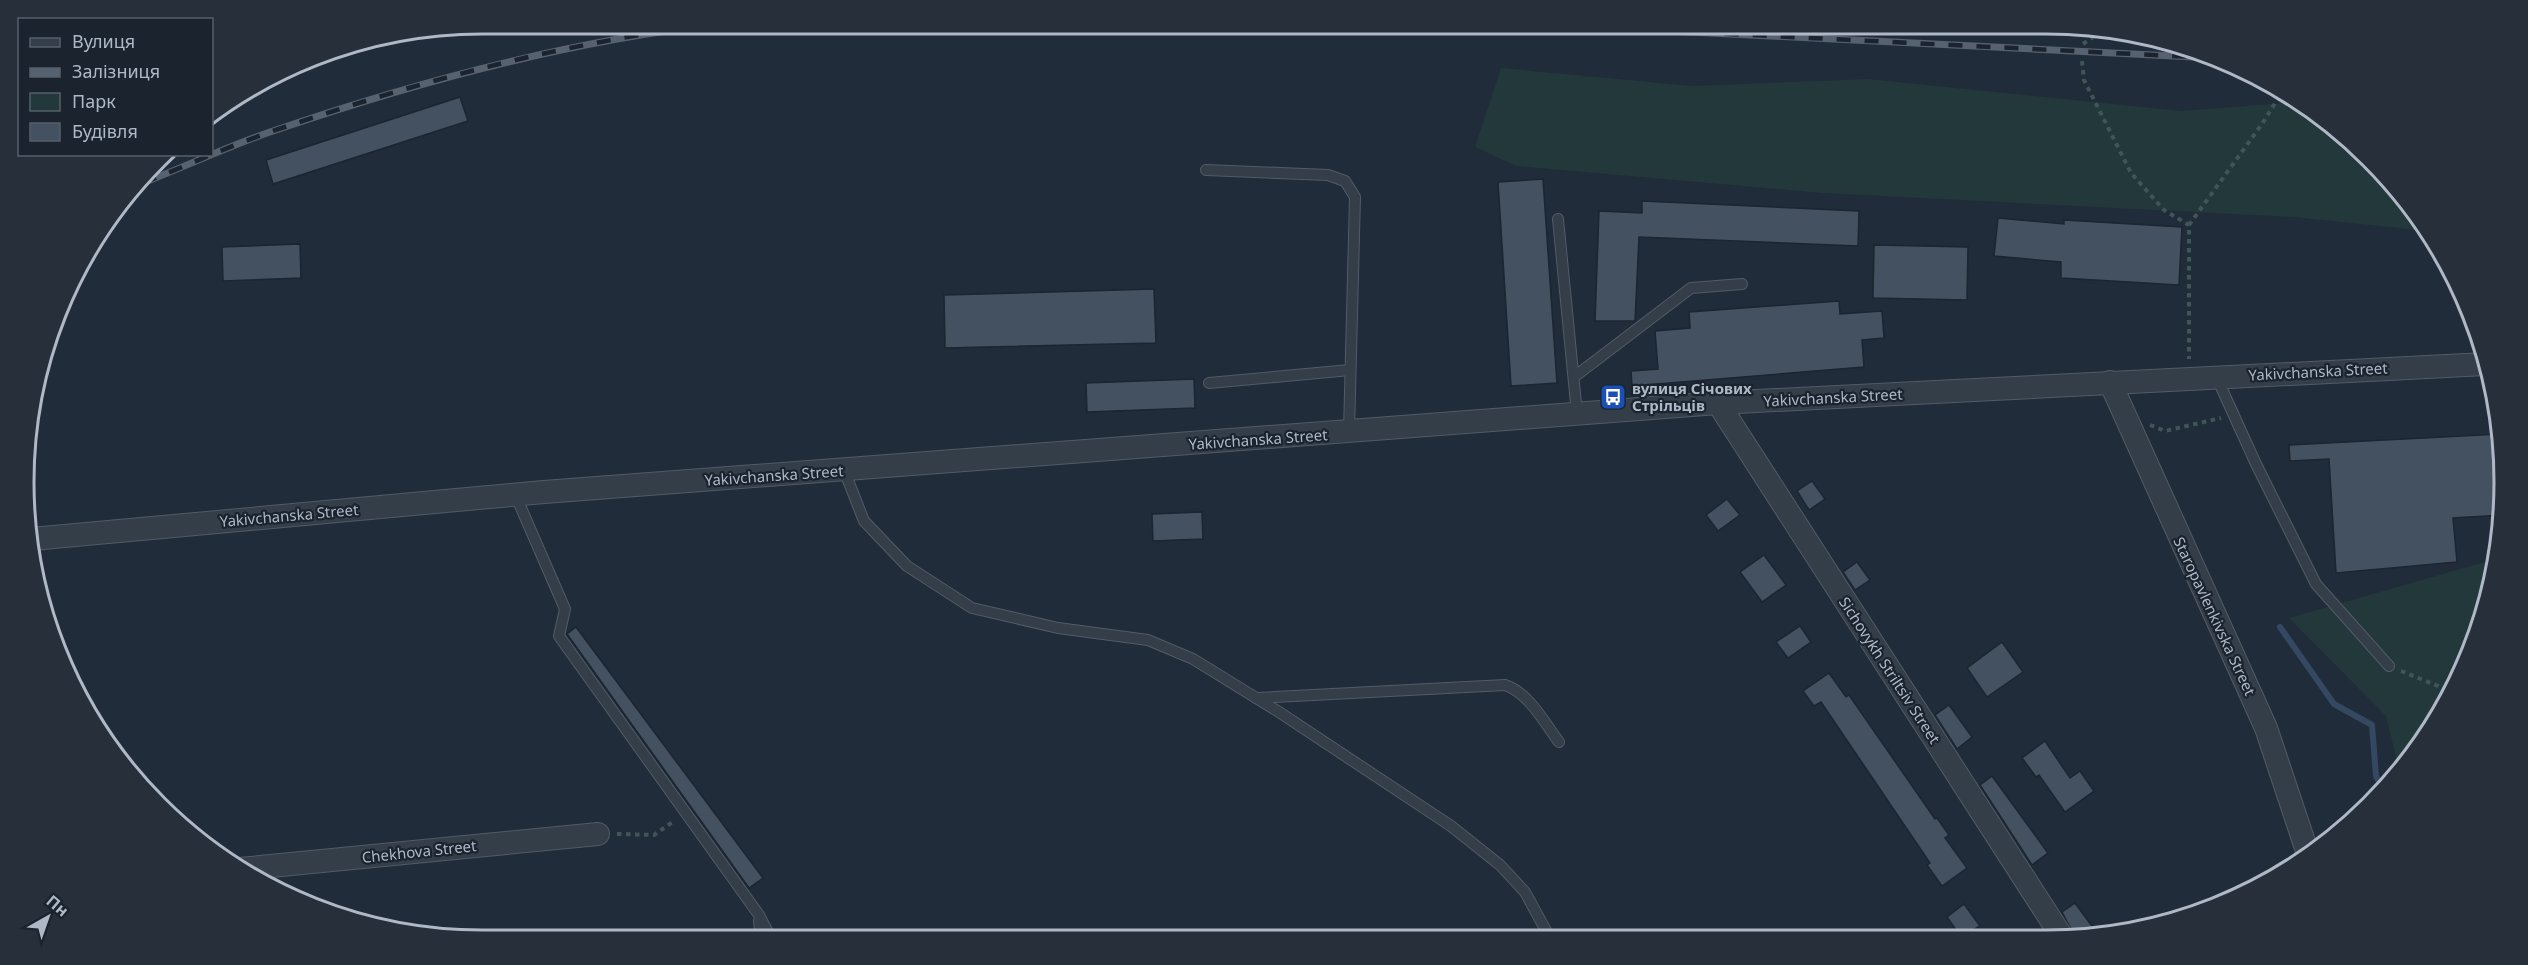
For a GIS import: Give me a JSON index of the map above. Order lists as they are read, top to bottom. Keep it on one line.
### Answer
{"streets":{"street":["Yakivchanska Street","Staropavlenkivska Street","Sichovykh Striltsiv Street","Chekhova Street"]},"crossings":[["Yakivchanska Street","Staropavlenkivska Street"],["Yakivchanska Street","Sichovykh Striltsiv Street"]],"places":{"bus stop":["вулиця Січових Стрільців"]},"legend":["Вулиця","Залізниця","Парк","Будівля"],"north":"top right"}
